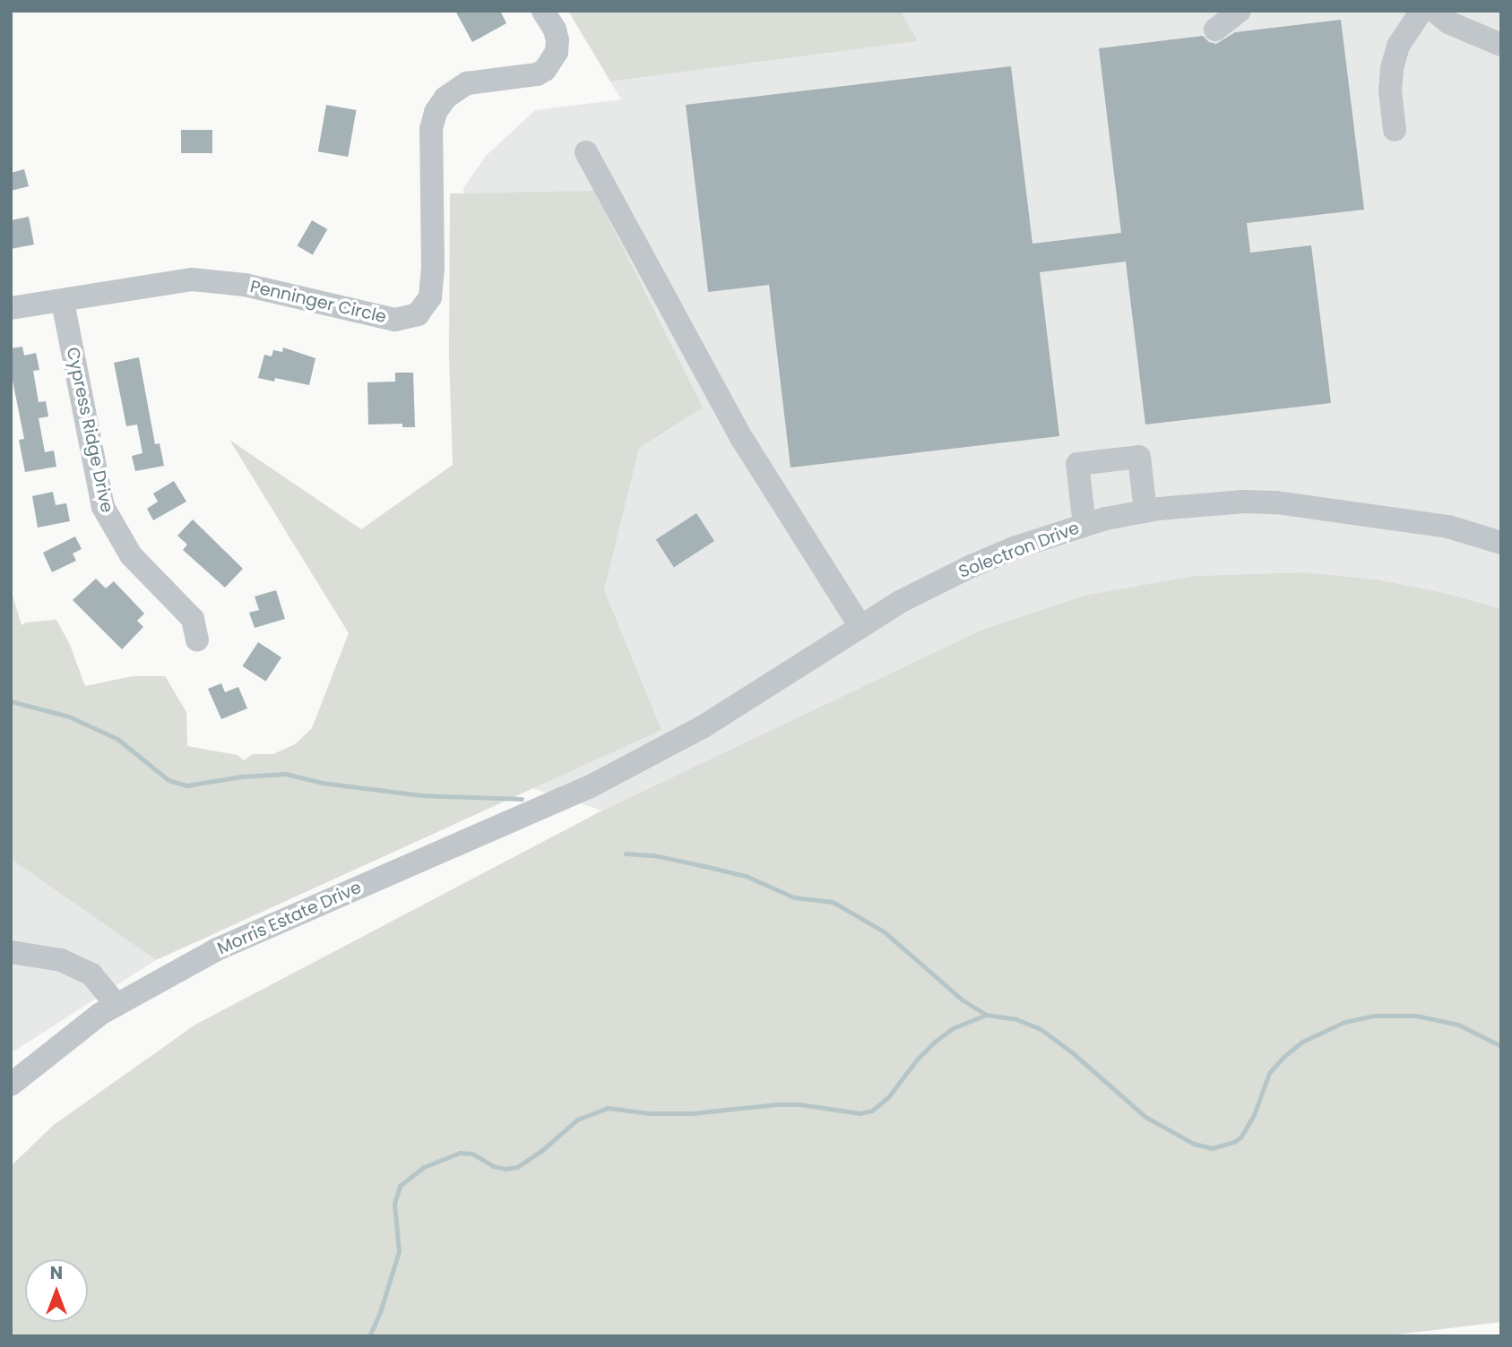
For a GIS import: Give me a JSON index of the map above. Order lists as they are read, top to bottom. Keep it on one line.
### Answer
{"streets":{"street":["Penninger Circle","Cypress Ridge Drive","Solectron Drive","Morris Estate Drive"]},"crossings":[["Penninger Circle","Cypress Ridge Drive"],["Solectron Drive","Morris Estate Drive"]],"north":"top"}
